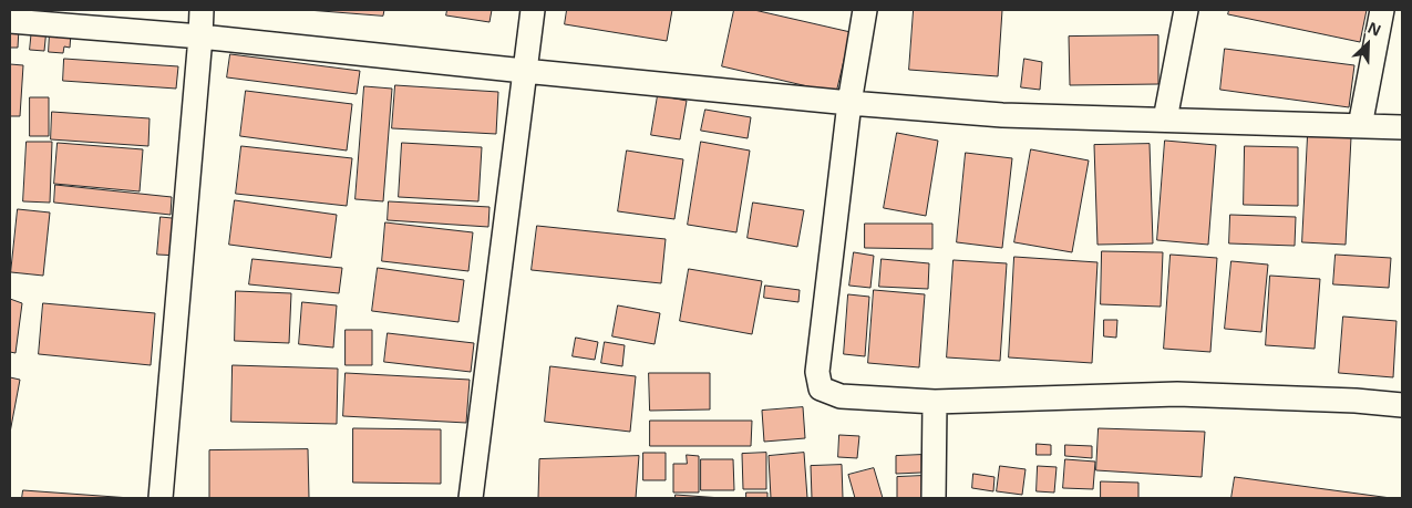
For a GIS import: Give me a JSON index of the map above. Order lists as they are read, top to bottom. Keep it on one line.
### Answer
{"north":"top right"}
